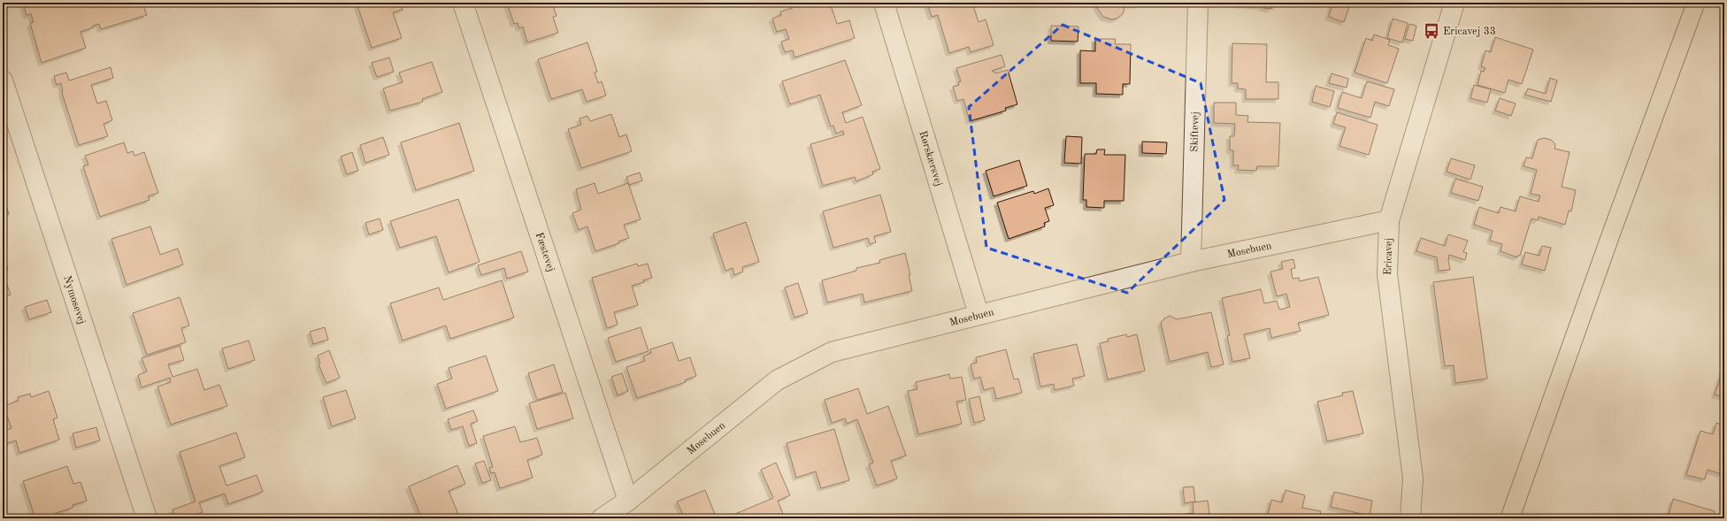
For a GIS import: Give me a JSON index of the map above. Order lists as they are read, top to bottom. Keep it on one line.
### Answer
{"streets":{"street":["Skiftevej","Rørskærsvej","Mosebuen","Fæstevej","Ericavej","Nymosevej"]},"crossings":[["Skiftevej","Mosebuen"],["Rørskærsvej","Mosebuen"],["Mosebuen","Fæstevej"],["Mosebuen","Ericavej"]],"places":{"bus stop":["Ericavej 33"]}}
